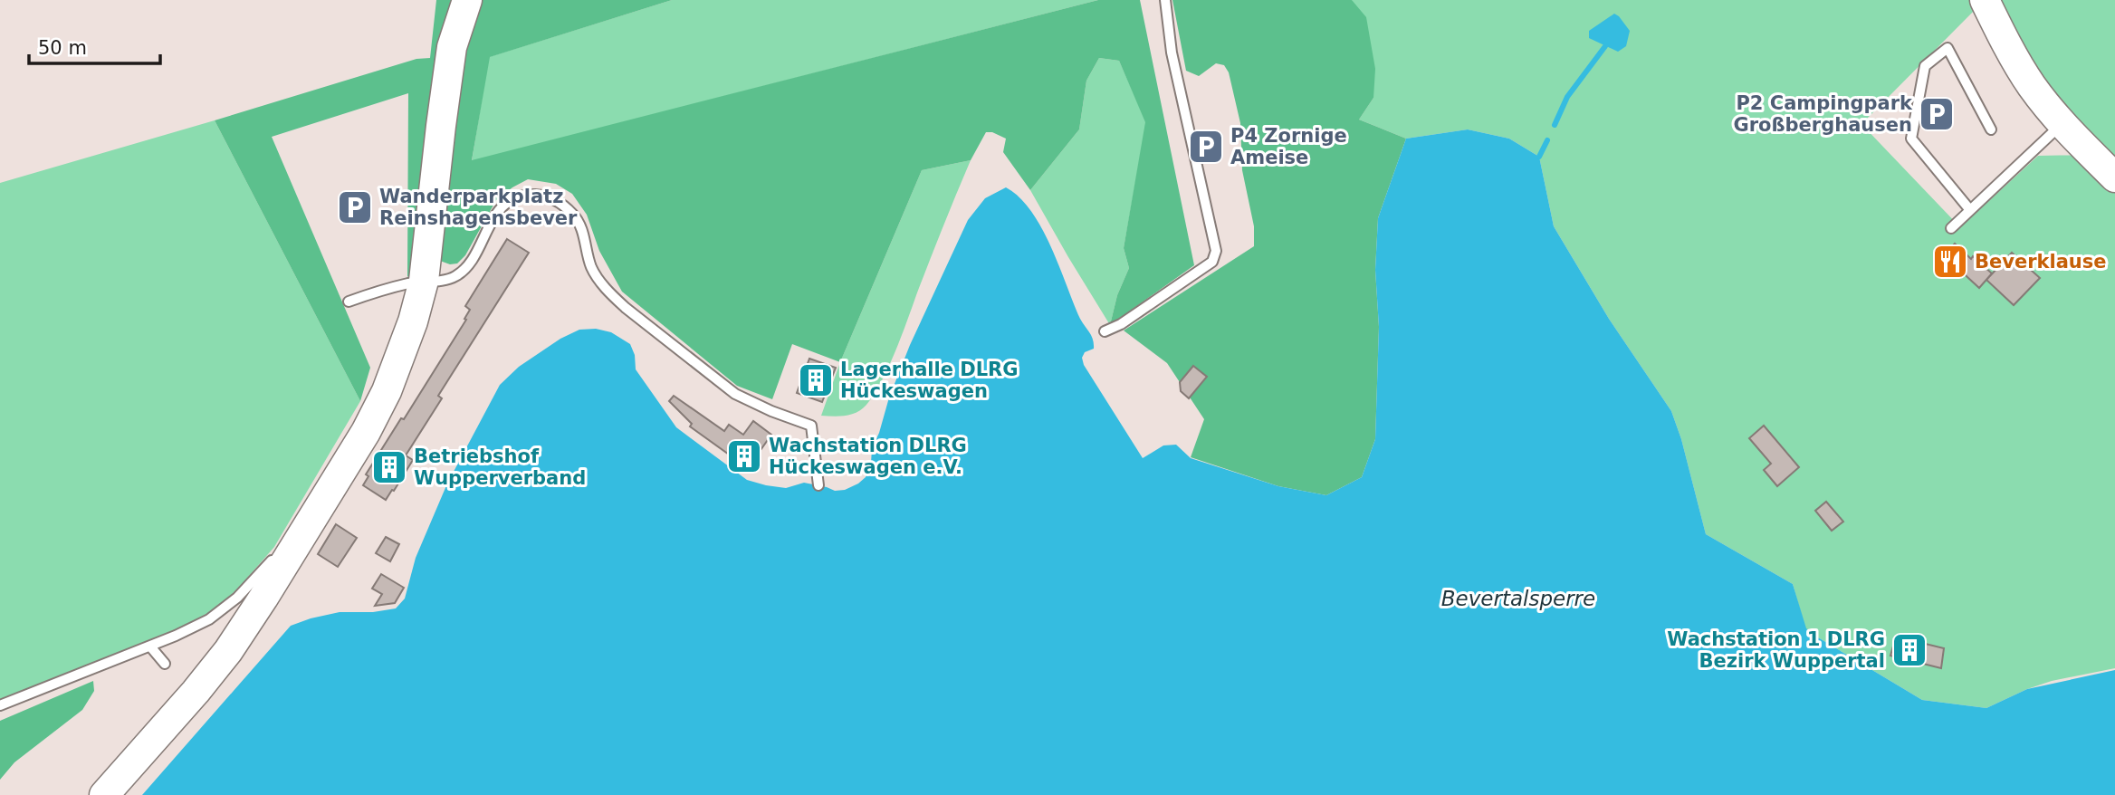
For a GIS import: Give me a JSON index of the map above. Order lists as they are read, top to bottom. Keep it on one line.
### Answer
{"water":["Bevertalsperre"],"places":{"parking":["P2 Campingpark Großberghausen","P4 Zornige Ameise","Wanderparkplatz Reinshagensbever"],"restaurant":["Beverklause"],"building":["Lagerhalle DLRG Hückeswagen","Wachstation DLRG Hückeswagen e.V.","Betriebshof Wupperverband","Wachstation 1 DLRG Bezirk Wuppertal"]},"scale_bar":"50 m"}
